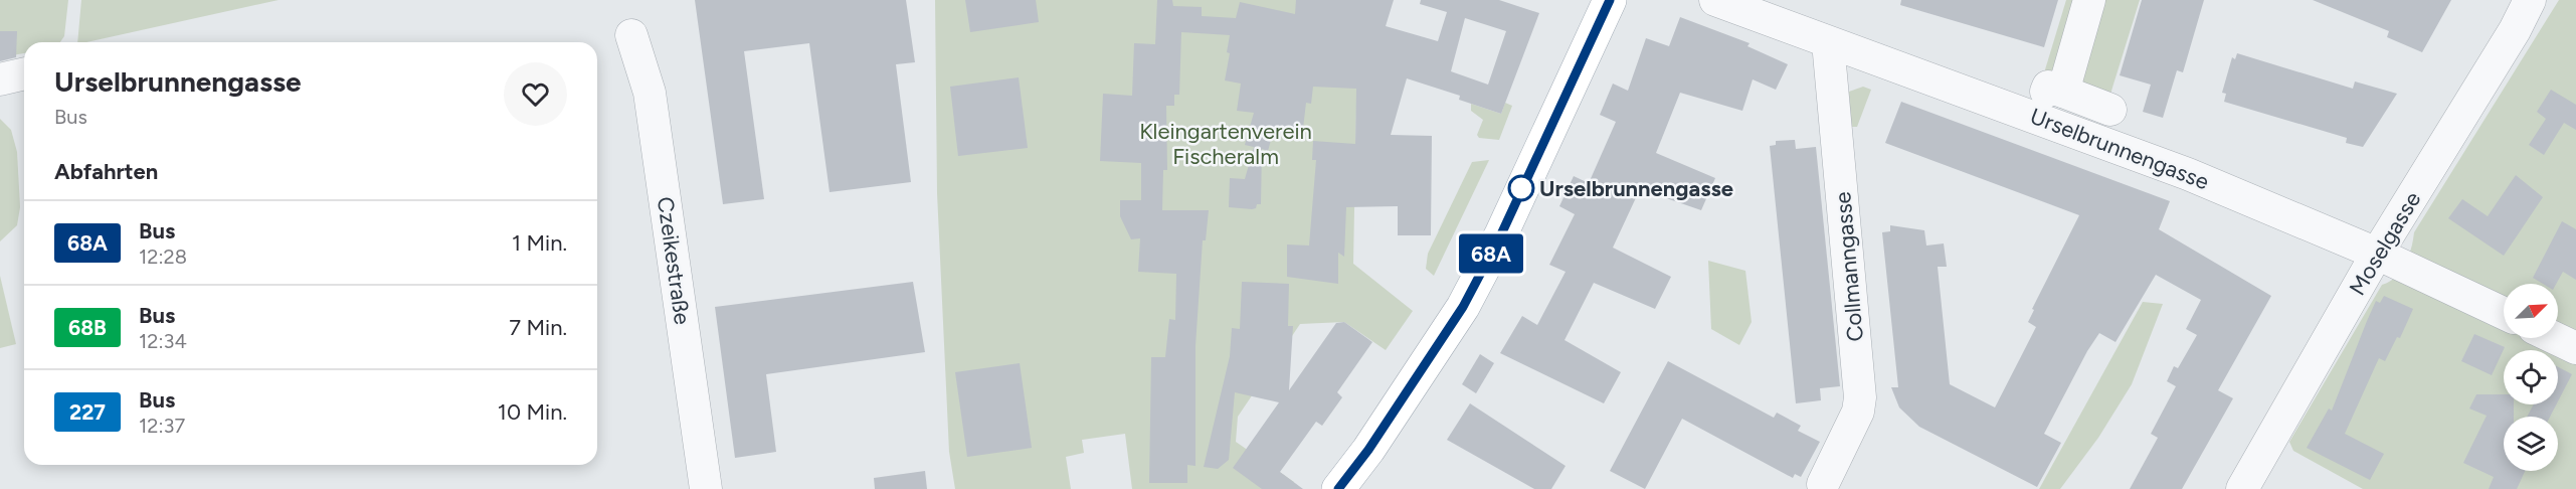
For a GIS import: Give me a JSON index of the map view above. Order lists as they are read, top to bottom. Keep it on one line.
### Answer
{"streets":{"street":["Urselbrunnengasse","Moselgasse","Czeikestraße","Collmanngasse"]},"crossings":[["Urselbrunnengasse","Moselgasse"],["Urselbrunnengasse","Collmanngasse"]],"parks":["Kleingartenverein Fischeralm"],"places":["Urselbrunnengasse"],"lines":["bus line 68A"],"north":"top right","page":{"on_map":"68A","heading":[["Urselbrunnengasse","Bus"],"Abfahrten"],"list":[{"mark":"68A","name":"Bus","note":"12:28","value":"1 Min."},{"mark":"68B","name":"Bus","note":"12:34","value":"7 Min."},{"mark":"227","name":"Bus","note":"12:37","value":"10 Min."}]}}
